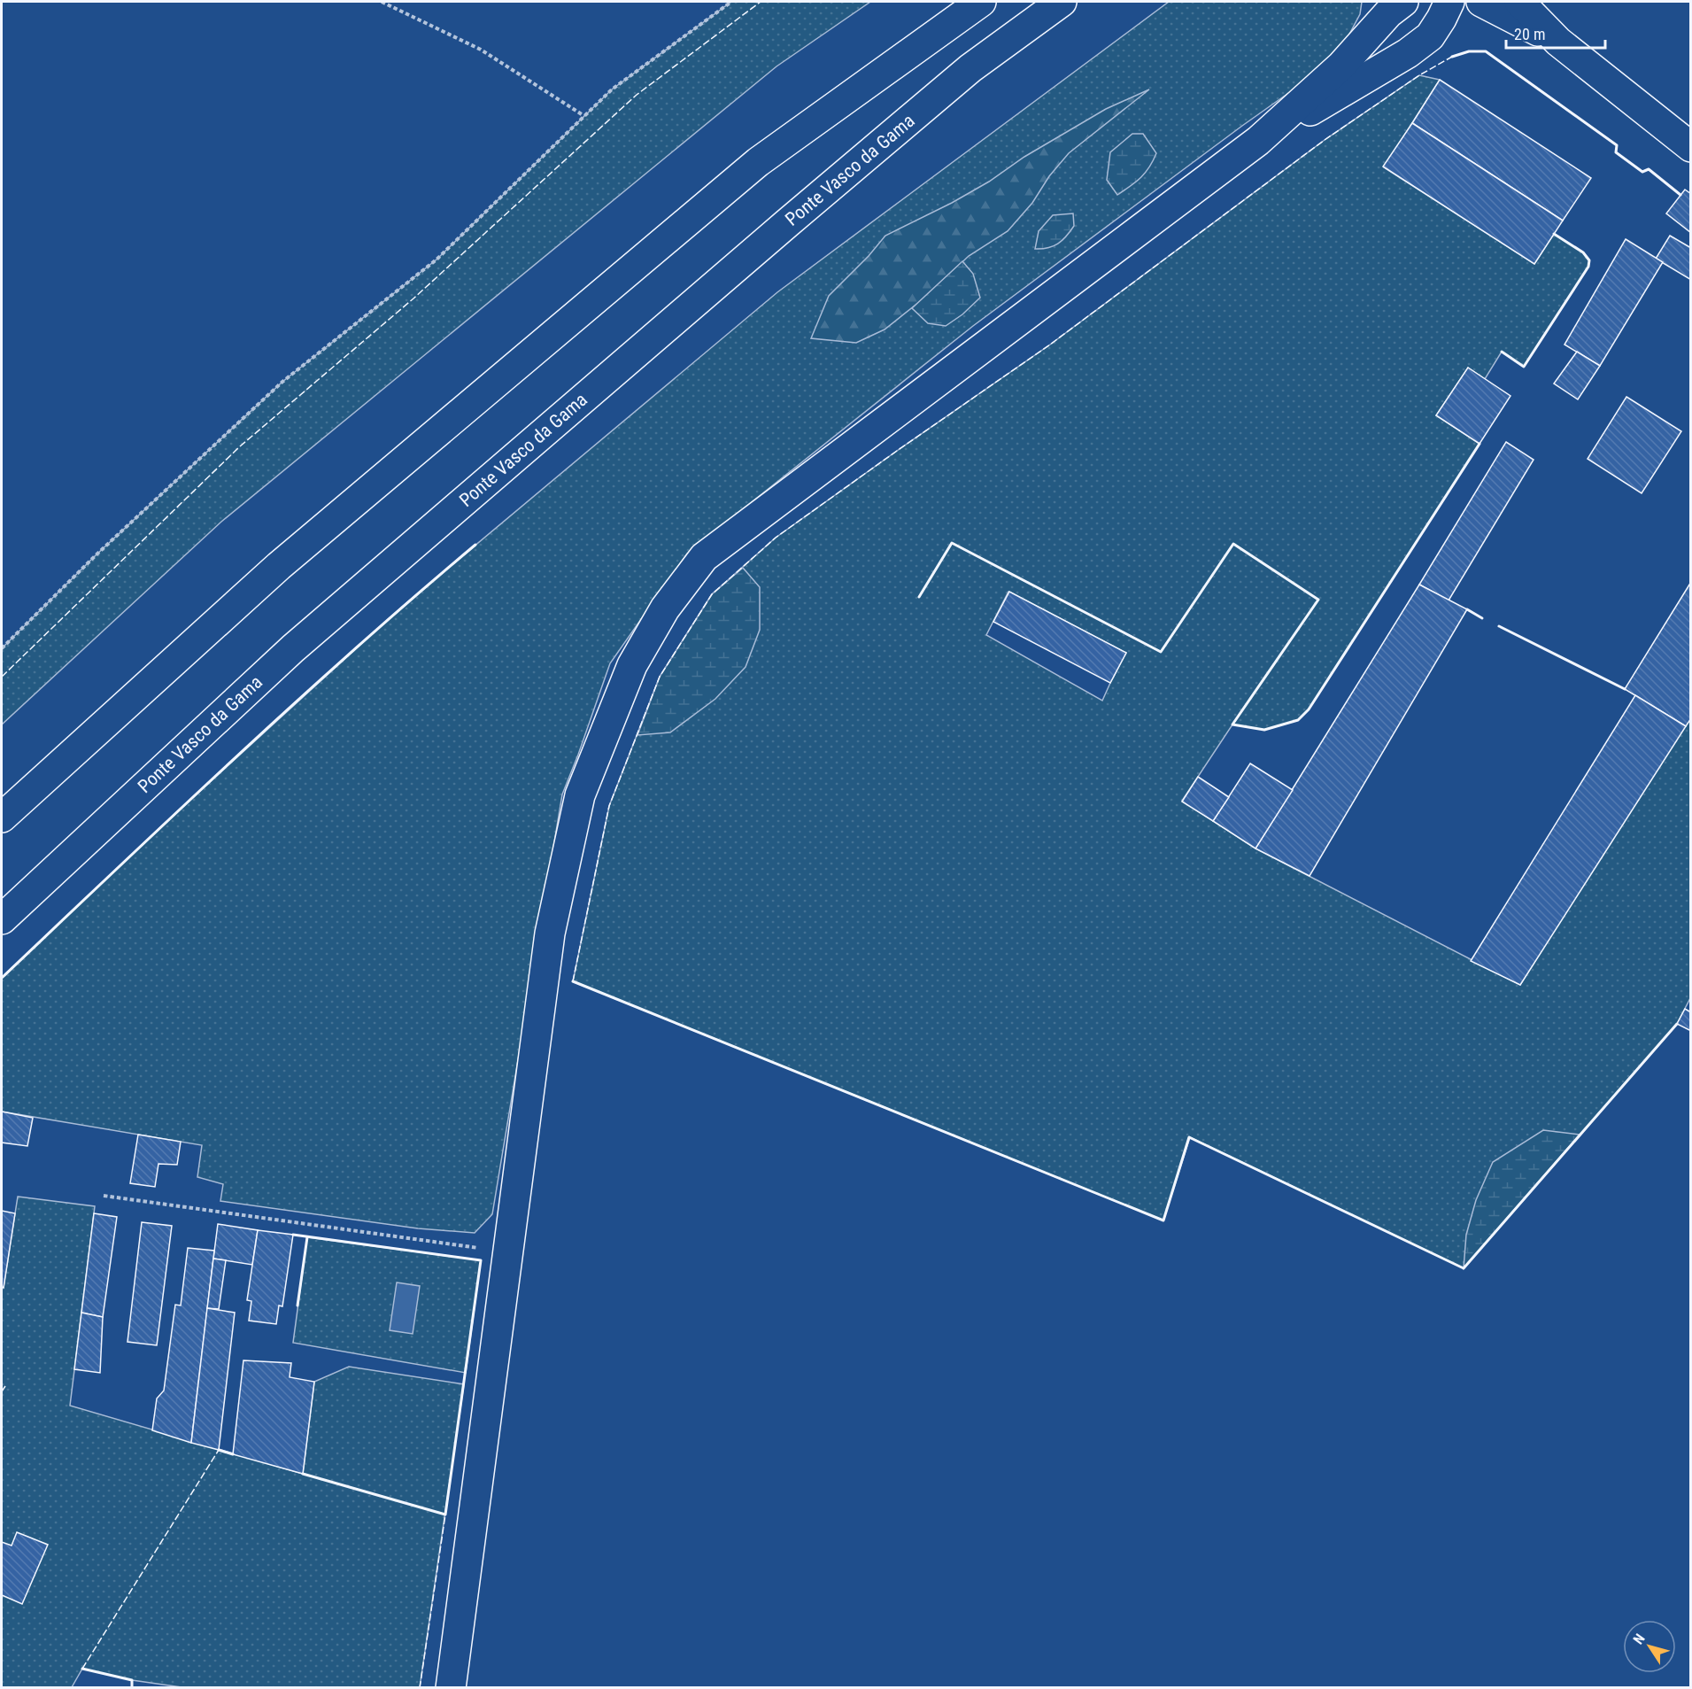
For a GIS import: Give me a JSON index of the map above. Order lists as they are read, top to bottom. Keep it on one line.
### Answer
{"streets":{"main road":["Ponte Vasco da Gama"]},"scale_bar":"20 m","north":"top left"}
